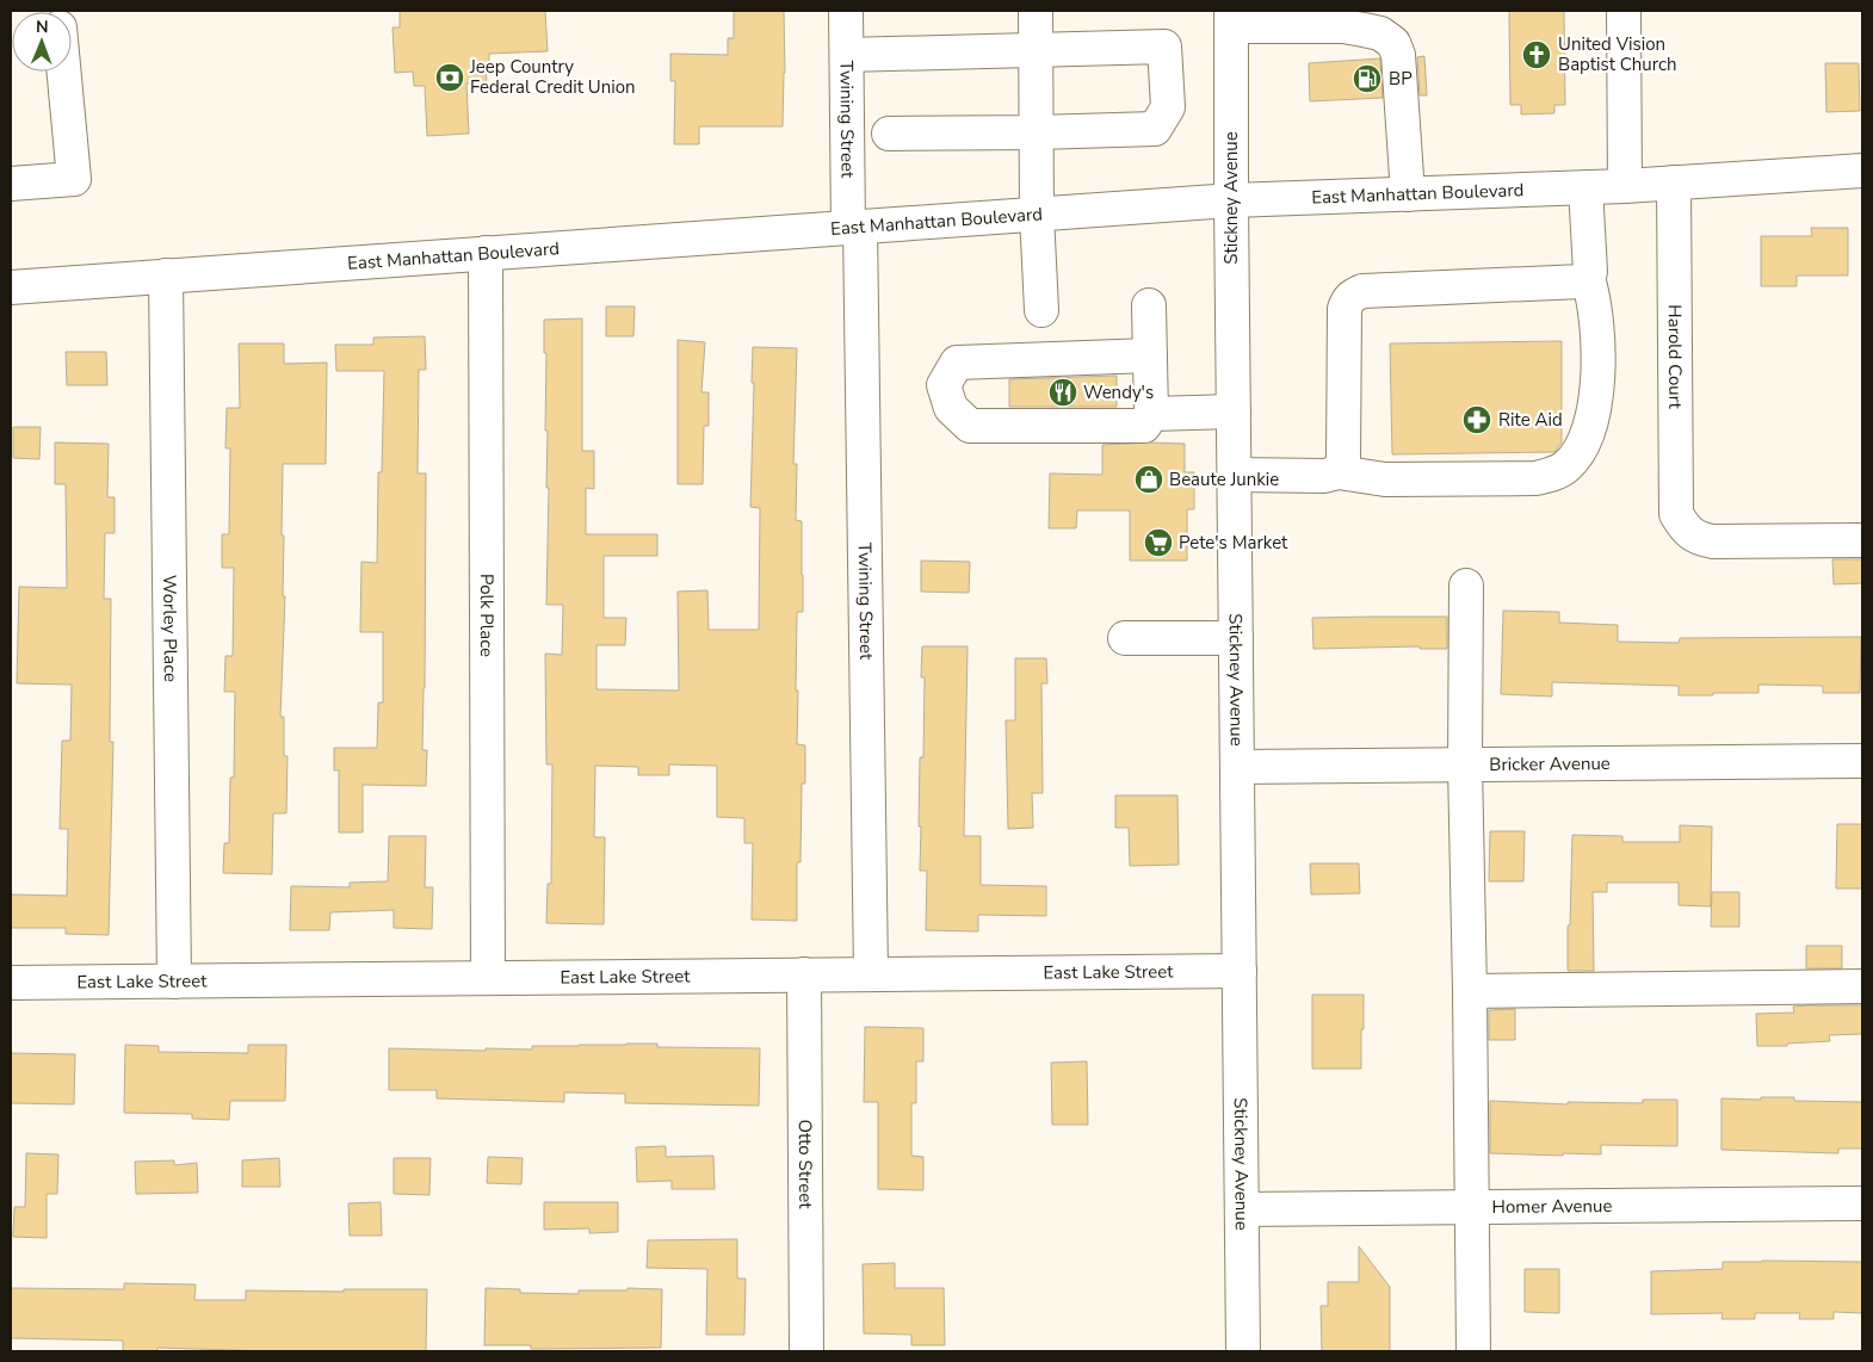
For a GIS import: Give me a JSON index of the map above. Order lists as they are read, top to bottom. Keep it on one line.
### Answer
{"streets":{"street":["Twining Street","East Manhattan Boulevard","Stickney Avenue","Harold Court","Polk Place","Worley Place","Bricker Avenue","East Lake Street","Otto Street","Homer Avenue"]},"crossings":[["Twining Street","East Manhattan Boulevard"],["Twining Street","East Lake Street"],["East Manhattan Boulevard","Stickney Avenue"],["East Manhattan Boulevard","Harold Court"],["East Manhattan Boulevard","Polk Place"],["East Manhattan Boulevard","Worley Place"],["Stickney Avenue","Bricker Avenue"],["Stickney Avenue","East Lake Street"],["Stickney Avenue","Homer Avenue"],["Polk Place","East Lake Street"],["Worley Place","East Lake Street"],["East Lake Street","Otto Street"]],"places":{"church":["United Vision Baptist Church"],"bank":["Jeep Country Federal Credit Union"],"fuel station":["BP"],"restaurant":["Wendy's"],"pharmacy":["Rite Aid"],"shop":["Beaute Junkie"],"supermarket":["Pete's Market"]},"north":"top"}
